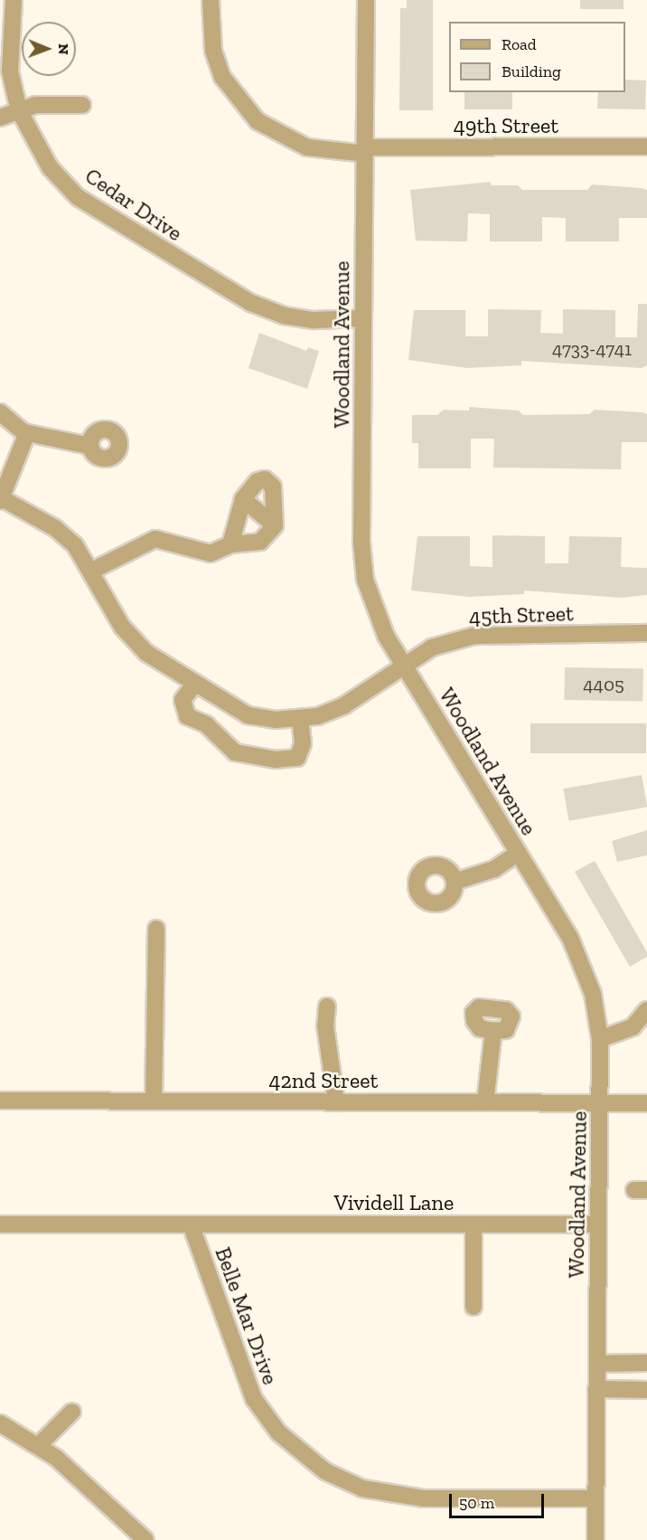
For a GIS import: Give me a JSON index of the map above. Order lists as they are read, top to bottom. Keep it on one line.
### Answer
{"streets":{"street":["49th Street","Cedar Drive","Woodland Avenue","45th Street","42nd Street","Vividell Lane","Belle Mar Drive"]},"crossings":[["49th Street","Woodland Avenue"],["Cedar Drive","Woodland Avenue"],["Woodland Avenue","45th Street"],["Woodland Avenue","42nd Street"],["Woodland Avenue","Vividell Lane"],["Woodland Avenue","Belle Mar Drive"],["Vividell Lane","Belle Mar Drive"]],"house_numbers":["4733-4741","4405"],"legend":["Road","Building"],"scale_bar":"50 m","north":"right"}
